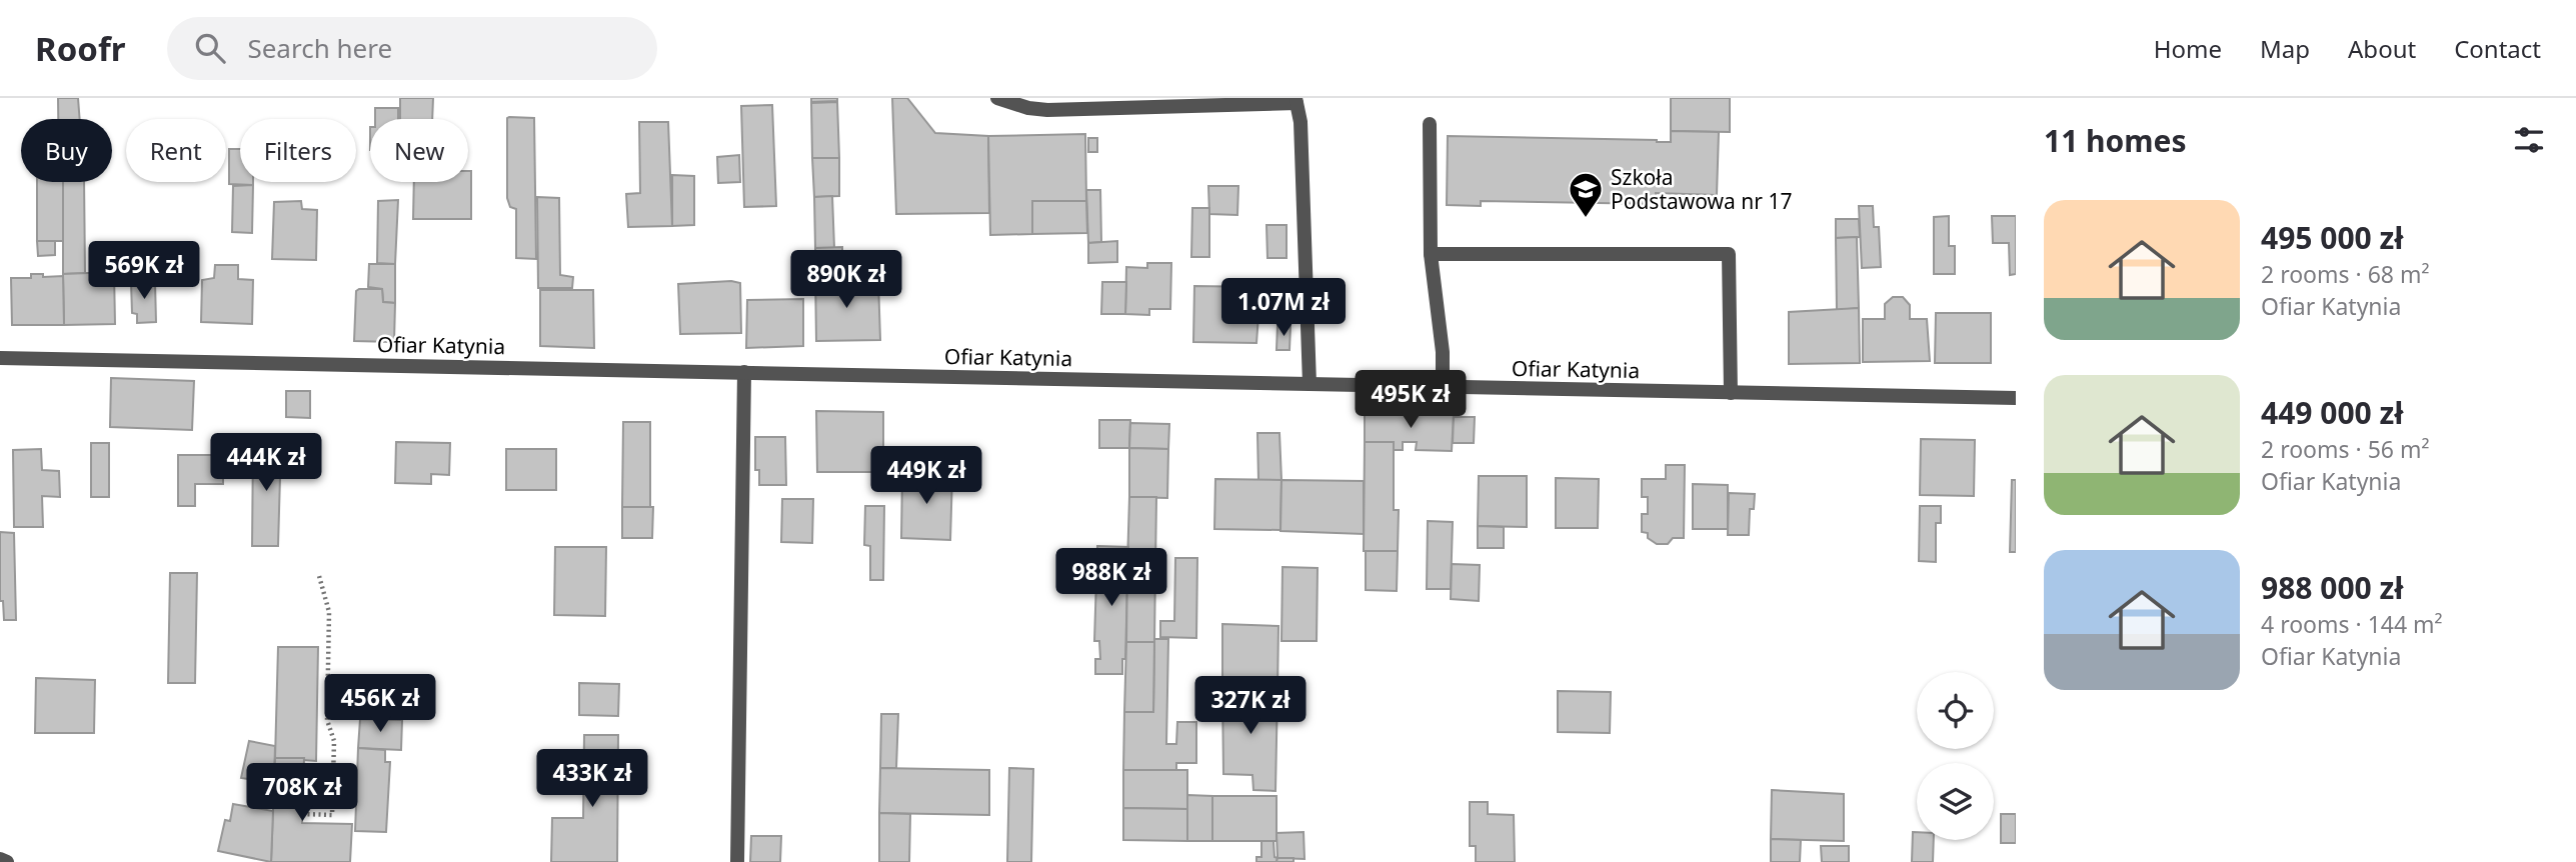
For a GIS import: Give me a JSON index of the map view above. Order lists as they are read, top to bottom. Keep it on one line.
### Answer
{"streets":{"street":["Ofiar Katynia"]},"places":{"school or university":["Szkoła Podstawowa nr 17"]},"page":{"header":"Roofr","search":"Search here","nav":["Home","Map","About","Contact"],"heading":"11 homes","chip":["Buy","Rent","Filters","New"],"list":[{"name":"495 000 zł","note":"2 rooms · 68 m² · Ofiar Katynia"},{"name":"449 000 zł","note":"2 rooms · 56 m² · Ofiar Katynia"},{"name":"988 000 zł","note":"4 rooms · 144 m² · Ofiar Katynia"}],"price":["569K zł","890K zł","1.07M zł","495K zł","444K zł","449K zł","988K zł","456K zł","327K zł","433K zł","708K zł"]}}
